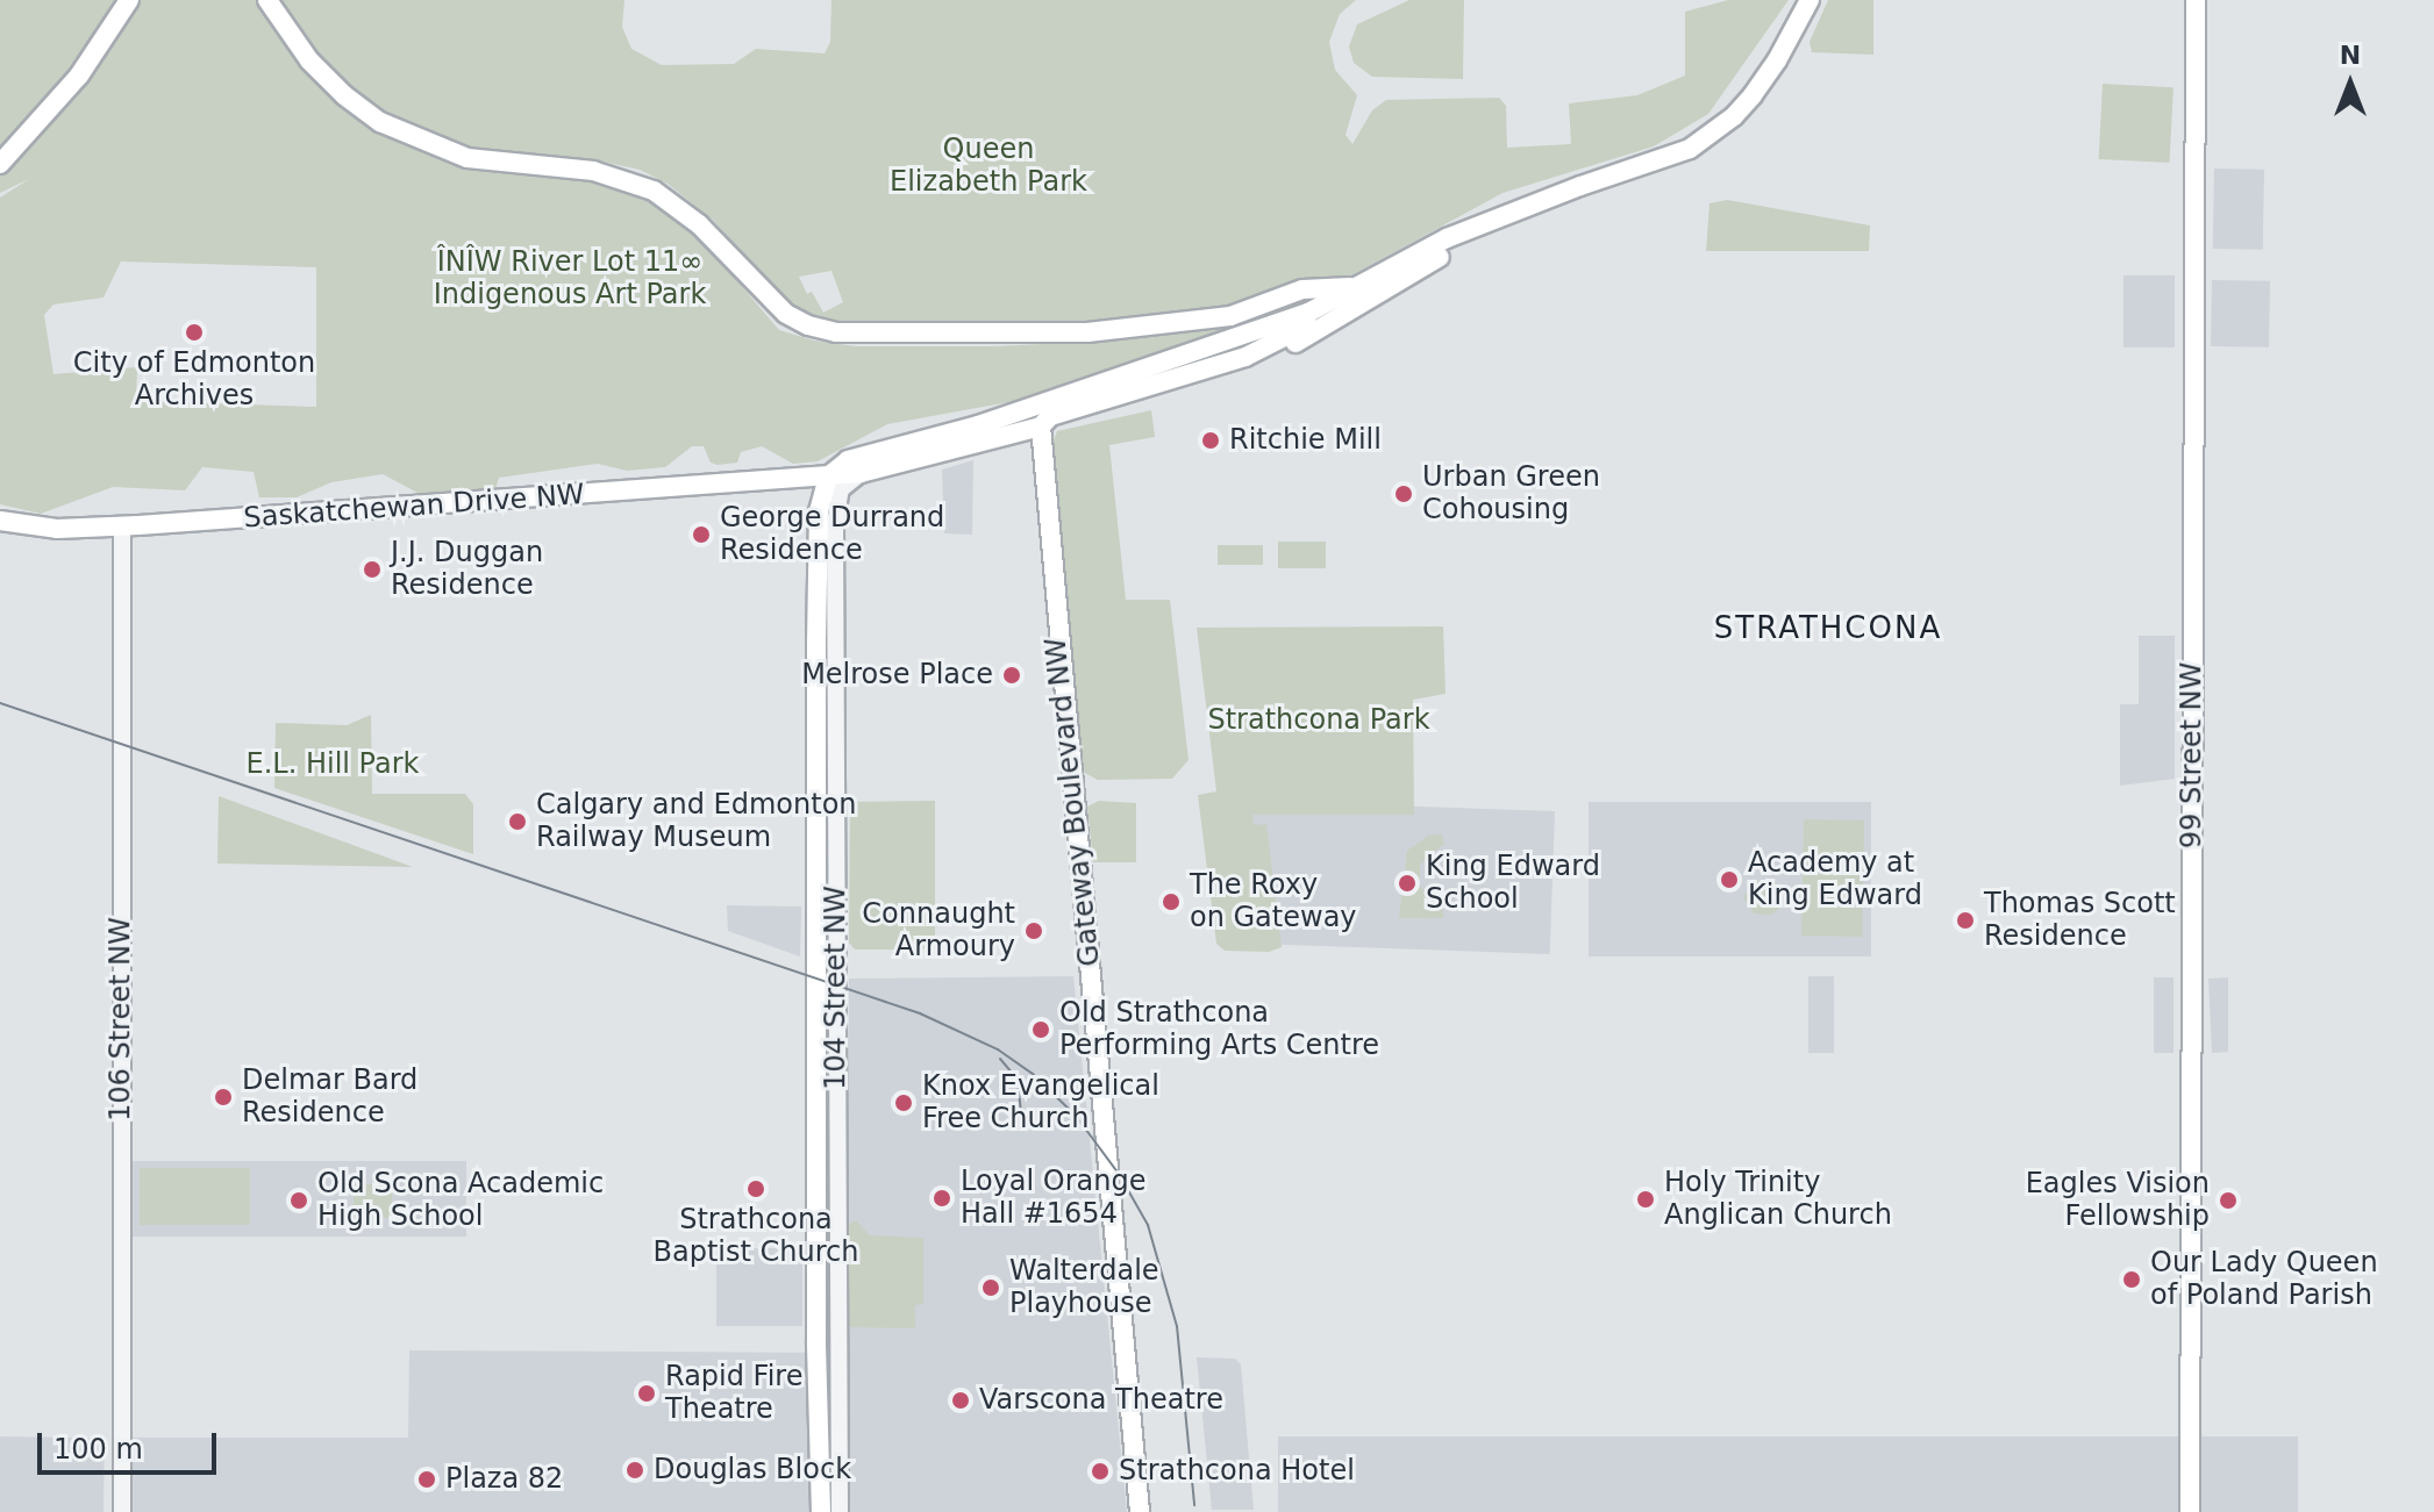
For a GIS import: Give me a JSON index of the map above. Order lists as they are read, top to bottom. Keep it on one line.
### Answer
{"streets":{"main road":["Saskatchewan Drive NW","99 Street NW","Gateway Boulevard NW","104 Street NW"],"street":["106 Street NW"]},"crossings":[["Saskatchewan Drive NW","Gateway Boulevard NW"],["Saskatchewan Drive NW","104 Street NW"],["Saskatchewan Drive NW","106 Street NW"]],"districts":["STRATHCONA"],"parks":["Queen Elizabeth Park","ÎNÎW River Lot 11∞ Indigenous Art Park","Strathcona Park","E.L. Hill Park"],"places":["City of Edmonton Archives","Ritchie Mill","Urban Green Cohousing","George Durrand Residence","J.J. Duggan Residence","Melrose Place","Calgary and Edmonton Railway Museum","Academy at King Edward","King Edward School","The Roxy on Gateway","Thomas Scott Residence","Connaught Armoury","Old Strathcona Performing Arts Centre","Delmar Bard Residence","Knox Evangelical Free Church","Strathcona Baptist Church","Loyal Orange Hall #1654","Holy Trinity Anglican Church","Old Scona Academic High School","Eagles Vision Fellowship","Our Lady Queen of Poland Parish","Walterdale Playhouse","Rapid Fire Theatre","Varscona Theatre","Douglas Block","Strathcona Hotel","Plaza 82"],"scale_bar":"100 m","north":"top"}
